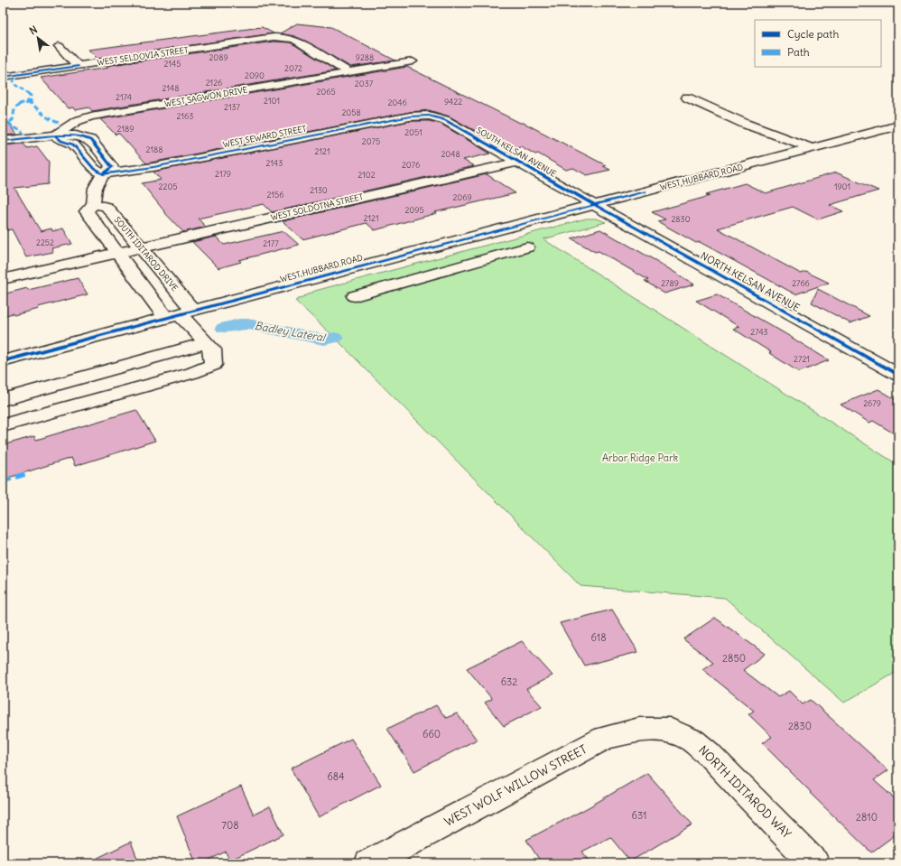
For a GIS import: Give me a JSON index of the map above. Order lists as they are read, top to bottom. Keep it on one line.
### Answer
{"streets":{"street":["WEST SELDOVIA STREET","WEST SAGWON DRIVE","WEST SEWARD STREET","SOUTH KELSAN AVENUE","WEST HUBBARD ROAD","WEST SOLDOTNA STREET","SOUTH IDITAROD DRIVE","NORTH KELSAN AVENUE","WEST WOLF WILLOW STREET","NORTH IDITAROD WAY"]},"crossings":[["WEST SELDOVIA STREET","WEST SAGWON DRIVE"],["WEST SAGWON DRIVE","SOUTH IDITAROD DRIVE"],["WEST SEWARD STREET","SOUTH KELSAN AVENUE"],["WEST SEWARD STREET","SOUTH IDITAROD DRIVE"],["SOUTH KELSAN AVENUE","WEST HUBBARD ROAD"],["SOUTH KELSAN AVENUE","WEST SOLDOTNA STREET"],["SOUTH KELSAN AVENUE","NORTH KELSAN AVENUE"],["WEST HUBBARD ROAD","SOUTH IDITAROD DRIVE"],["WEST HUBBARD ROAD","NORTH KELSAN AVENUE"],["WEST SOLDOTNA STREET","SOUTH IDITAROD DRIVE"],["WEST WOLF WILLOW STREET","NORTH IDITAROD WAY"]],"water":["Badley Lateral"],"parks":["Arbor Ridge Park"],"house_numbers":["2089","9288","2145","2072","2090","2126","2037","2148","2065","2174","2101","9422","2046","2137","2058","2163","2189","2051","2075","2188","2121","2048","2143","2076","2179","2102","2205","1901","2130","2156","2069","2095","2121","2830","2252","2177","2789","2766","2743","2721","2679","618","2850","632","2830","660","684","631","2810","708"],"legend":["Cycle path","Path"],"north":"top left"}
